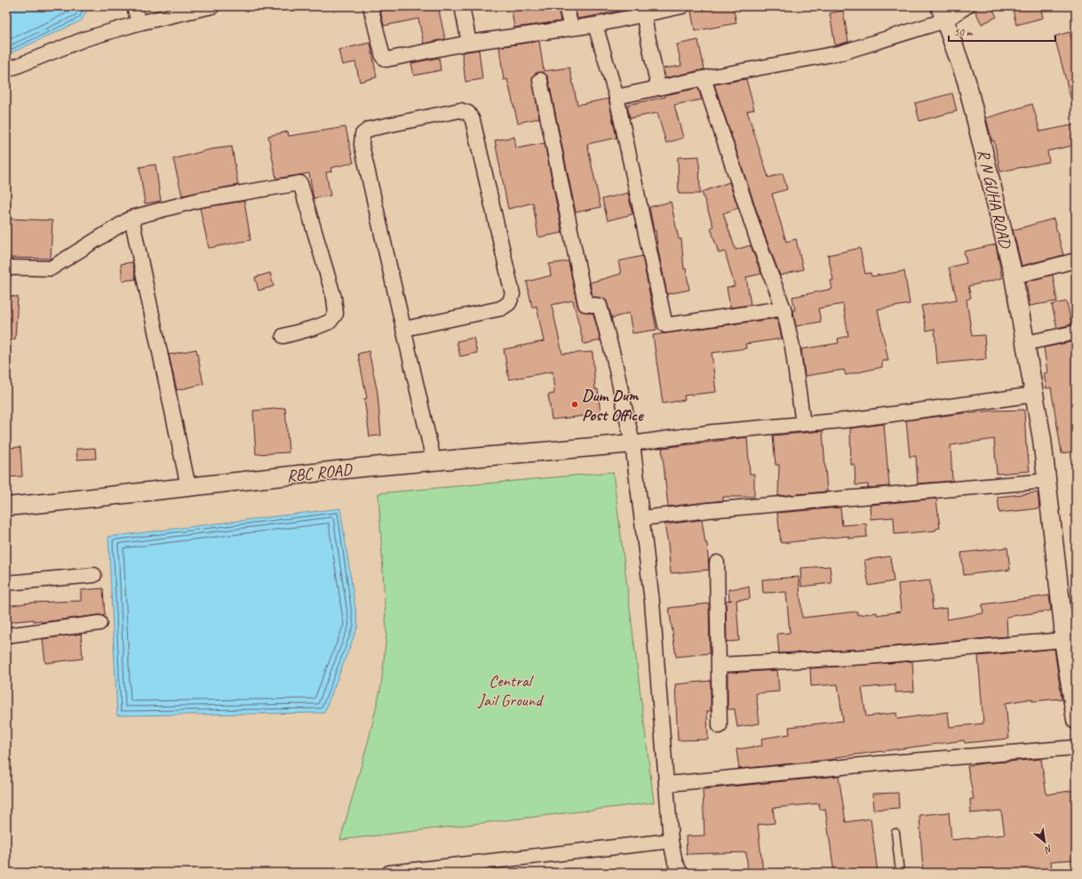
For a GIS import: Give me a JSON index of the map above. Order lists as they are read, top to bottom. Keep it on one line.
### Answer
{"streets":{"street":["R N GUHA ROAD","RBC ROAD"]},"parks":["Central Jail Ground"],"places":["Dum Dum Post Office"],"scale_bar":"50 m","north":"bottom right"}
